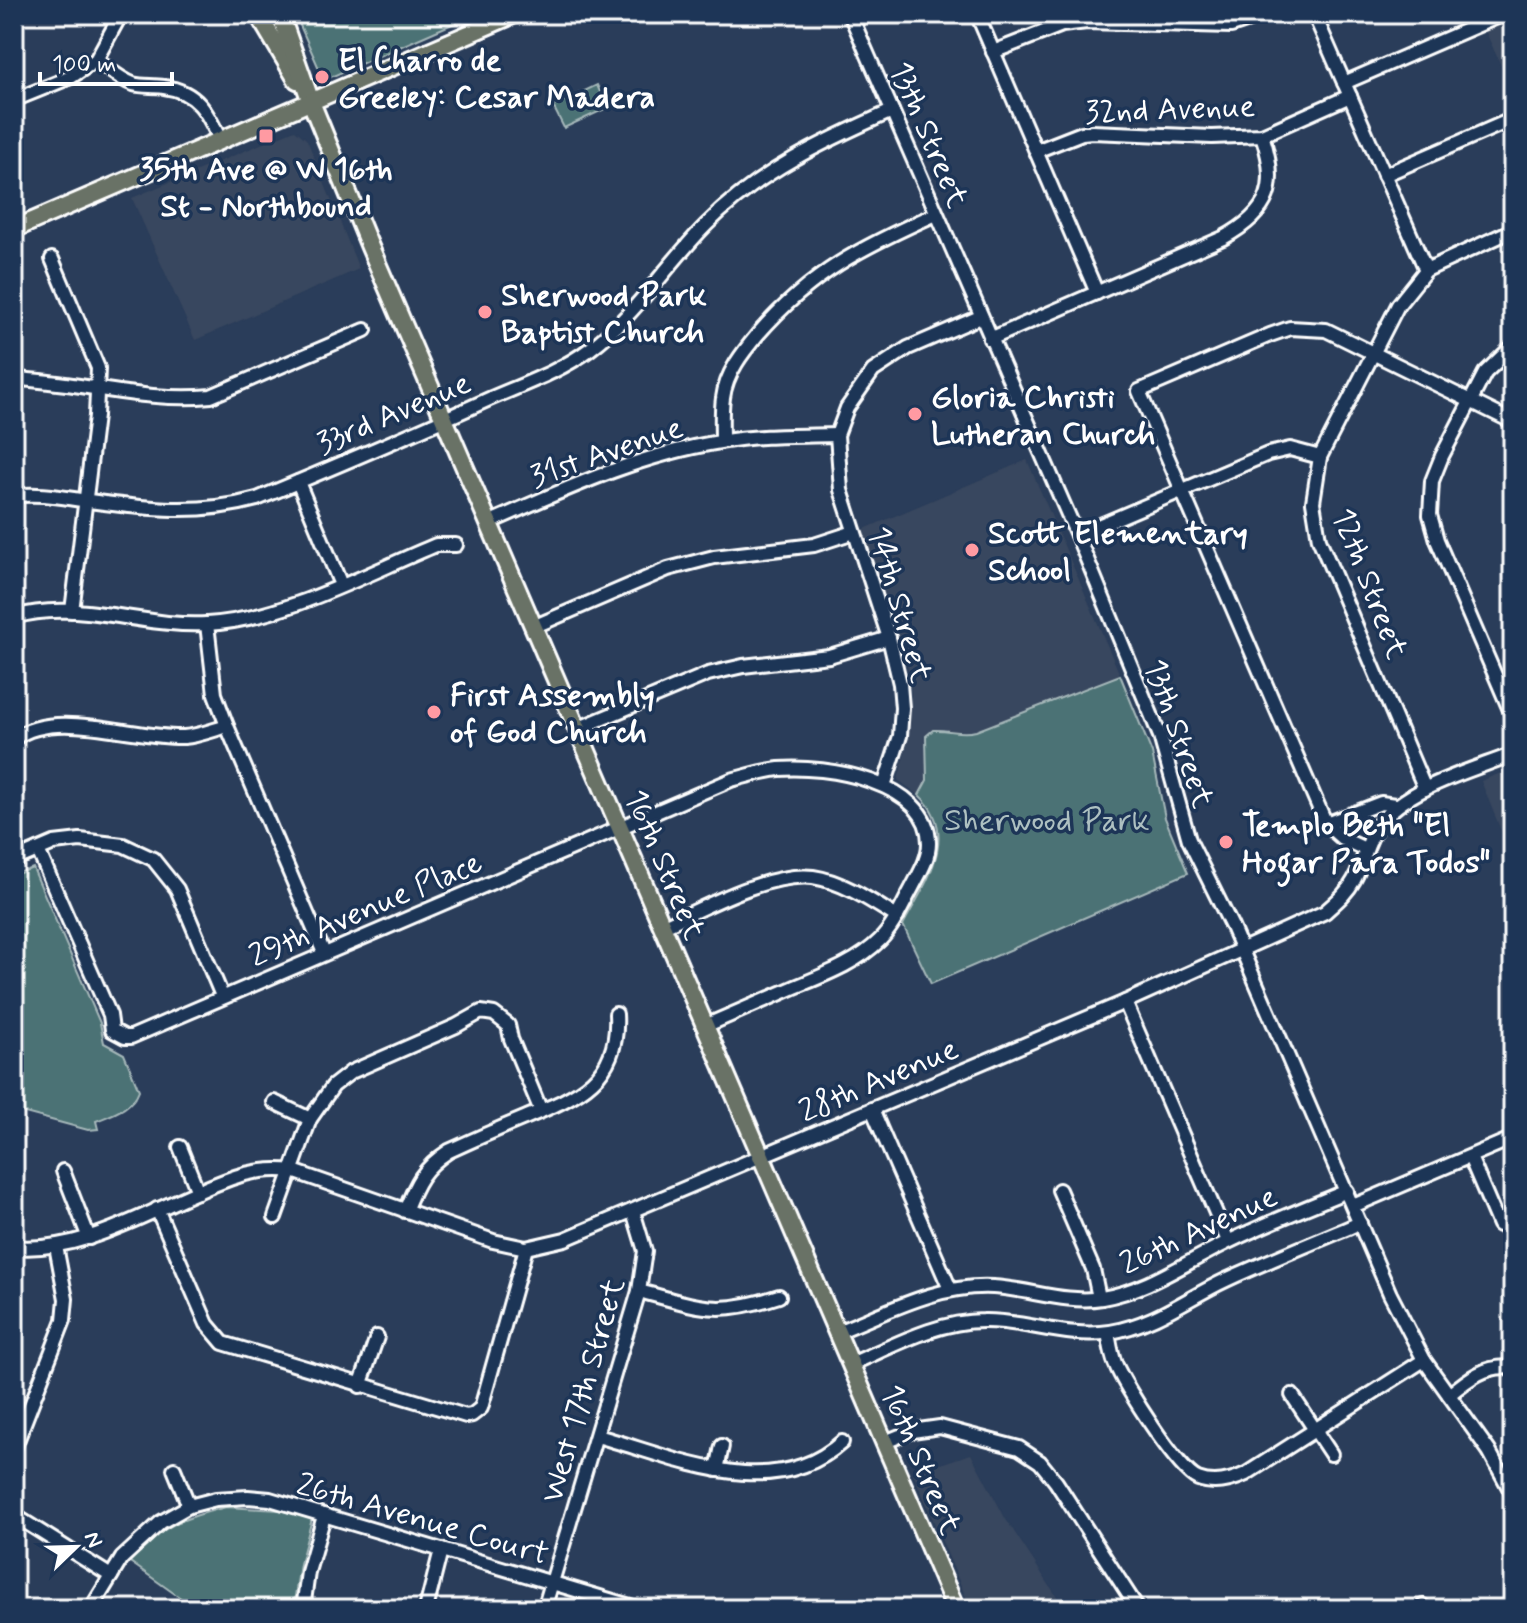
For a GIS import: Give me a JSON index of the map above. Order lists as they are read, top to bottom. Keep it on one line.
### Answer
{"streets":{"main road":["16th Street"],"street":["32nd Avenue","13th Street","33rd Avenue","31st Avenue","12th Street","14th Street","29th Avenue Place","28th Avenue","26th Avenue","West 17th Street","26th Avenue Court"]},"crossings":[["13th Street","33rd Avenue"],["13th Street","28th Avenue"],["13th Street","26th Avenue"],["33rd Avenue","16th Street"],["31st Avenue","14th Street"],["31st Avenue","16th Street"],["12th Street","28th Avenue"],["14th Street","29th Avenue Place"],["16th Street","29th Avenue Place"],["16th Street","28th Avenue"],["16th Street","26th Avenue"],["28th Avenue","West 17th Street"],["West 17th Street","26th Avenue Court"]],"parks":["Sherwood Park"],"places":{"other":["El Charro de Greeley: Cesar Madera","Sherwood Park Baptist Church","Gloria Christi Lutheran Church","Scott Elementary School","First Assembly of God Church","Templo Beth \"El Hogar Para Todos\""],"transit":["35th Ave @ W 16th St - Northbound"]},"scale_bar":"100 m","north":"top right"}
